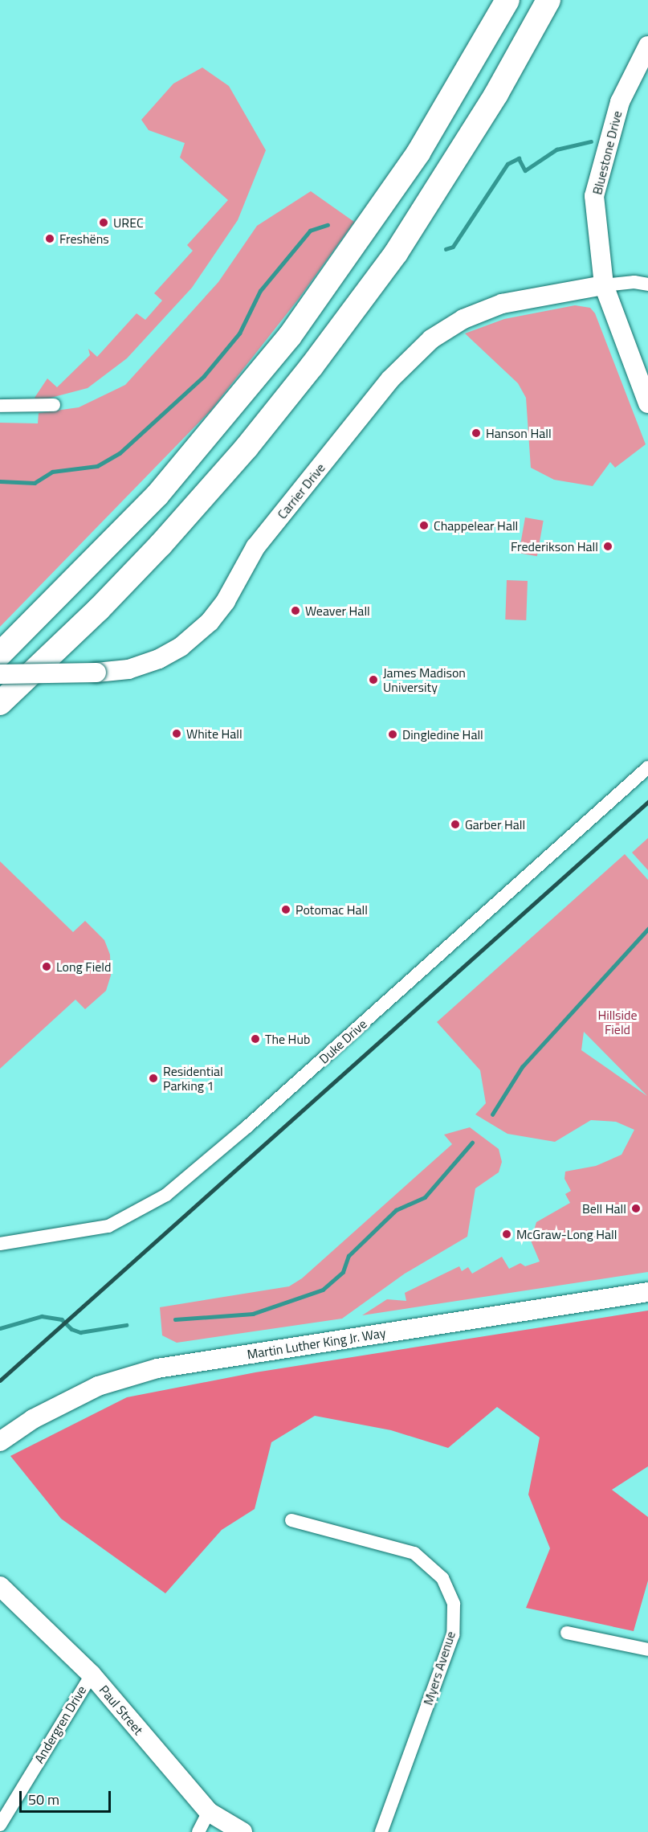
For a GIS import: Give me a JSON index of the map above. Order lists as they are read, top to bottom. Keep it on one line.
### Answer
{"streets":{"street":["Bluestone Drive","Carrier Drive","Duke Drive","Martin Luther King Jr. Way","Myers Avenue","Paul Street","Andergren Drive"]},"crossings":[["Bluestone Drive","Carrier Drive"],["Paul Street","Andergren Drive"]],"parks":["Hillside Field"],"places":["UREC","Freshëns","Hanson Hall","Chappelear Hall","Frederikson Hall","Weaver Hall","James Madison University","White Hall","Dingledine Hall","Garber Hall","Potomac Hall","Long Field","The Hub","Residential Parking 1","Bell Hall","McGraw-Long Hall"],"scale_bar":"50 m"}
